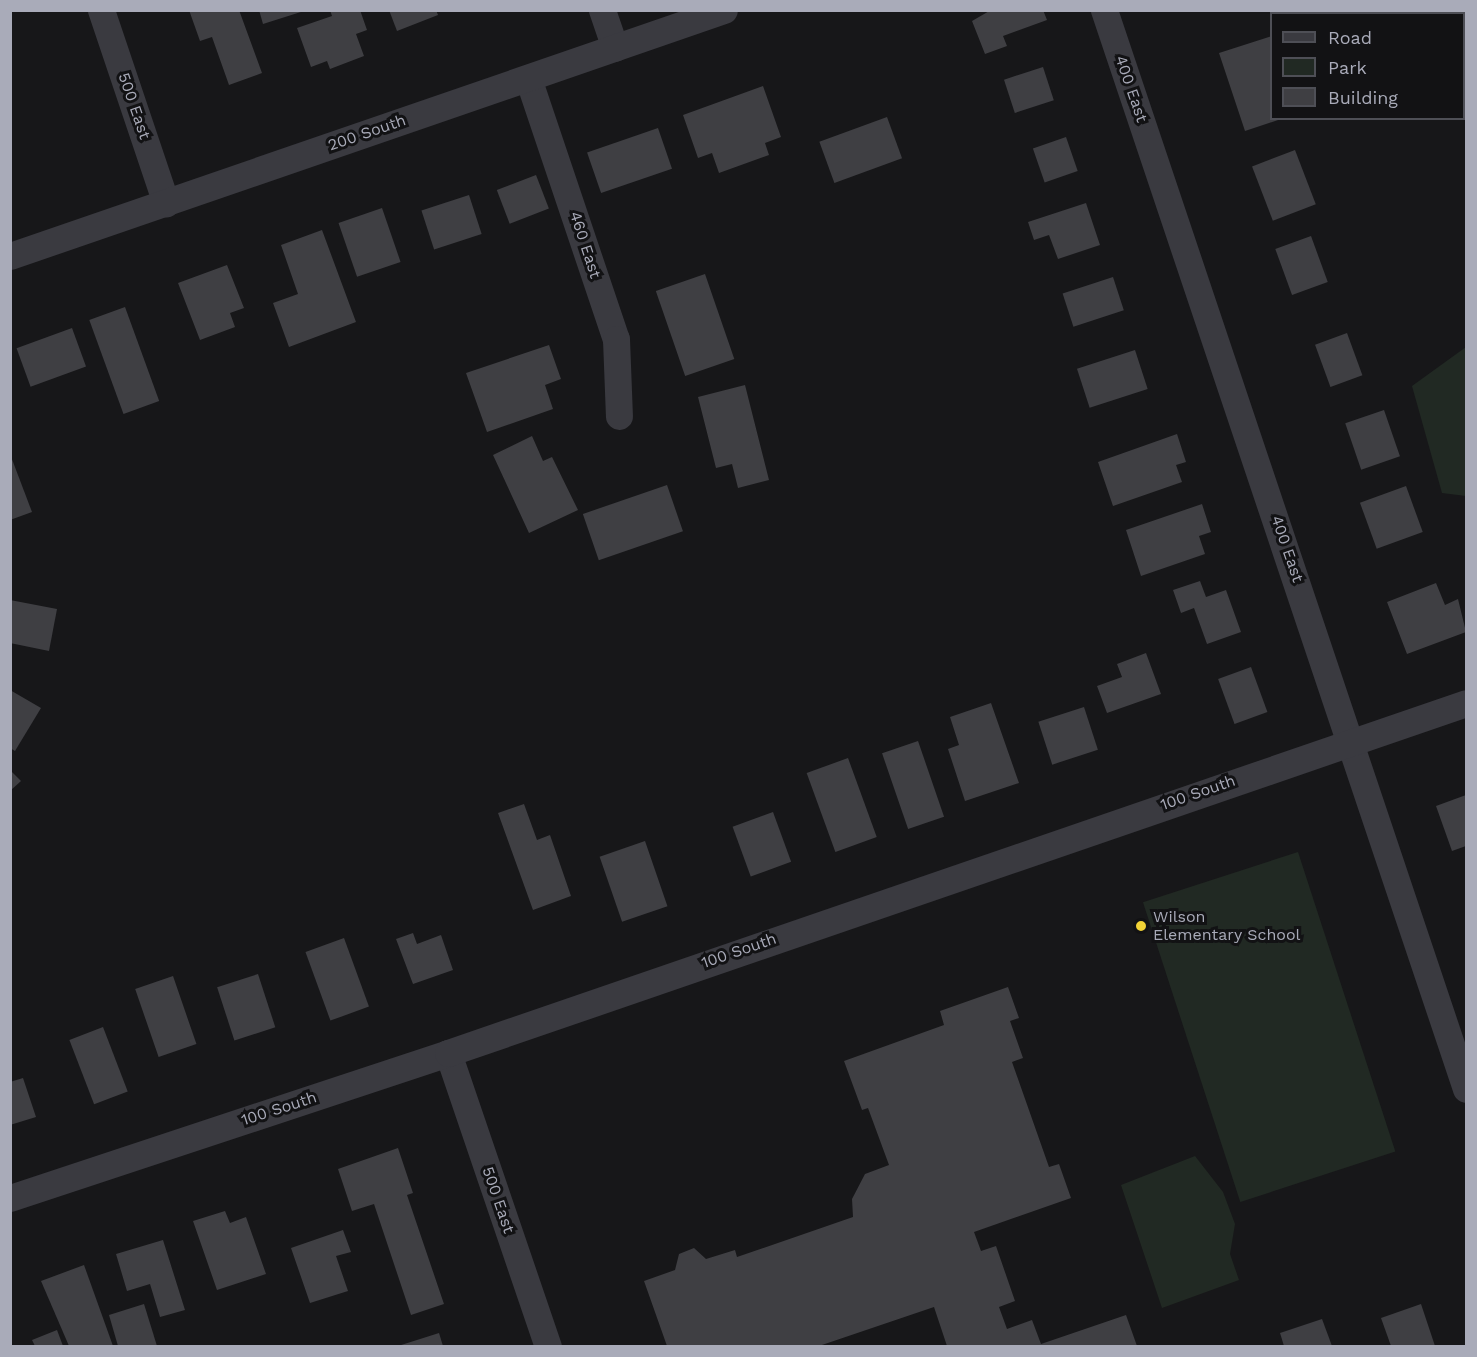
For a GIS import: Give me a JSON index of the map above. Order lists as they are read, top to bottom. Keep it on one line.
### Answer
{"streets":{"street":["400 East","500 East","200 South","460 East","100 South"]},"crossings":[["400 East","100 South"],["500 East","200 South"],["500 East","100 South"],["200 South","460 East"]],"places":["Wilson Elementary School"],"legend":["Road","Park","Building"]}
